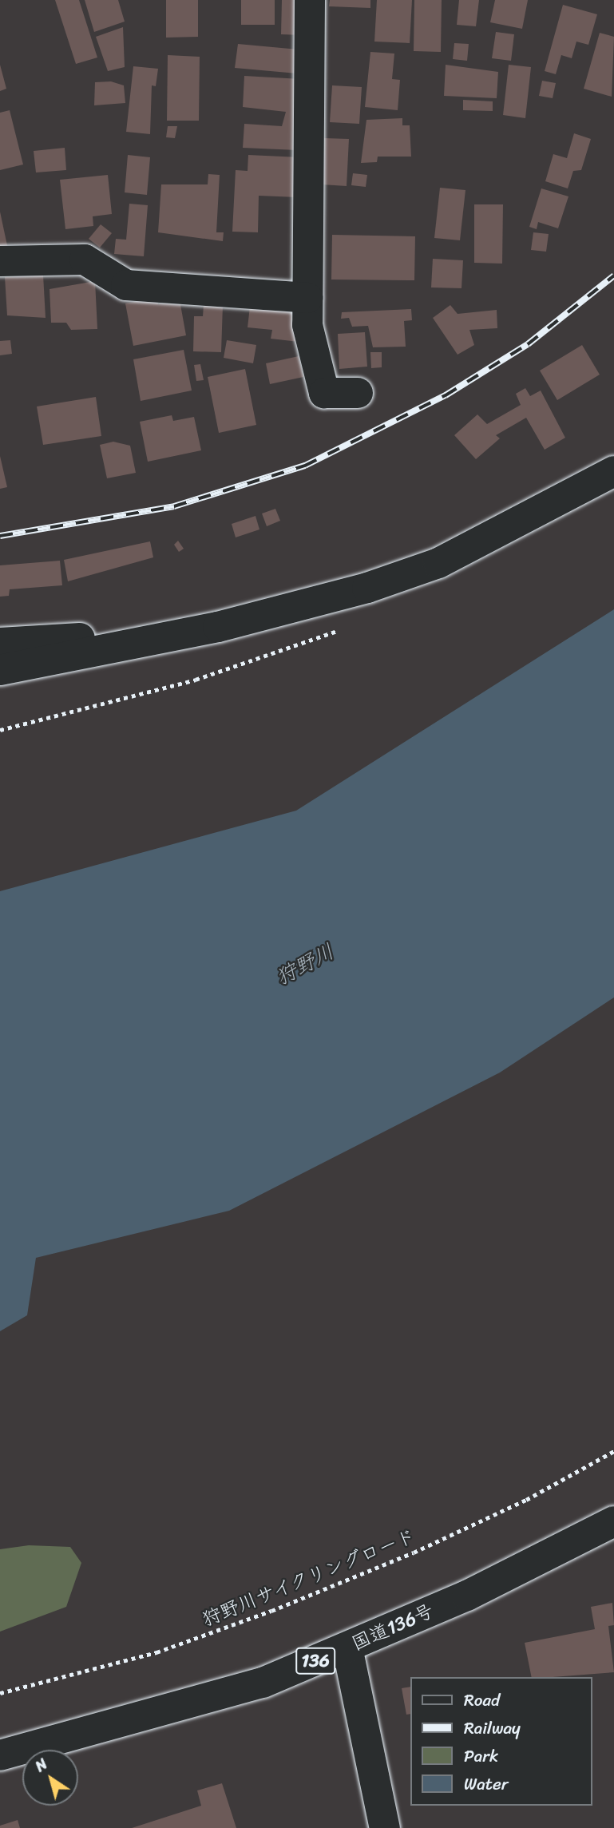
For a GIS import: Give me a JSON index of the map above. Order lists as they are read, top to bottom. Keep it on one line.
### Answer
{"streets":{"main road":["国道136号","136"],"path":["狩野川サイクリングロード"]},"water":["狩野川"],"legend":["Road","Railway","Park","Water"],"north":"top left"}
